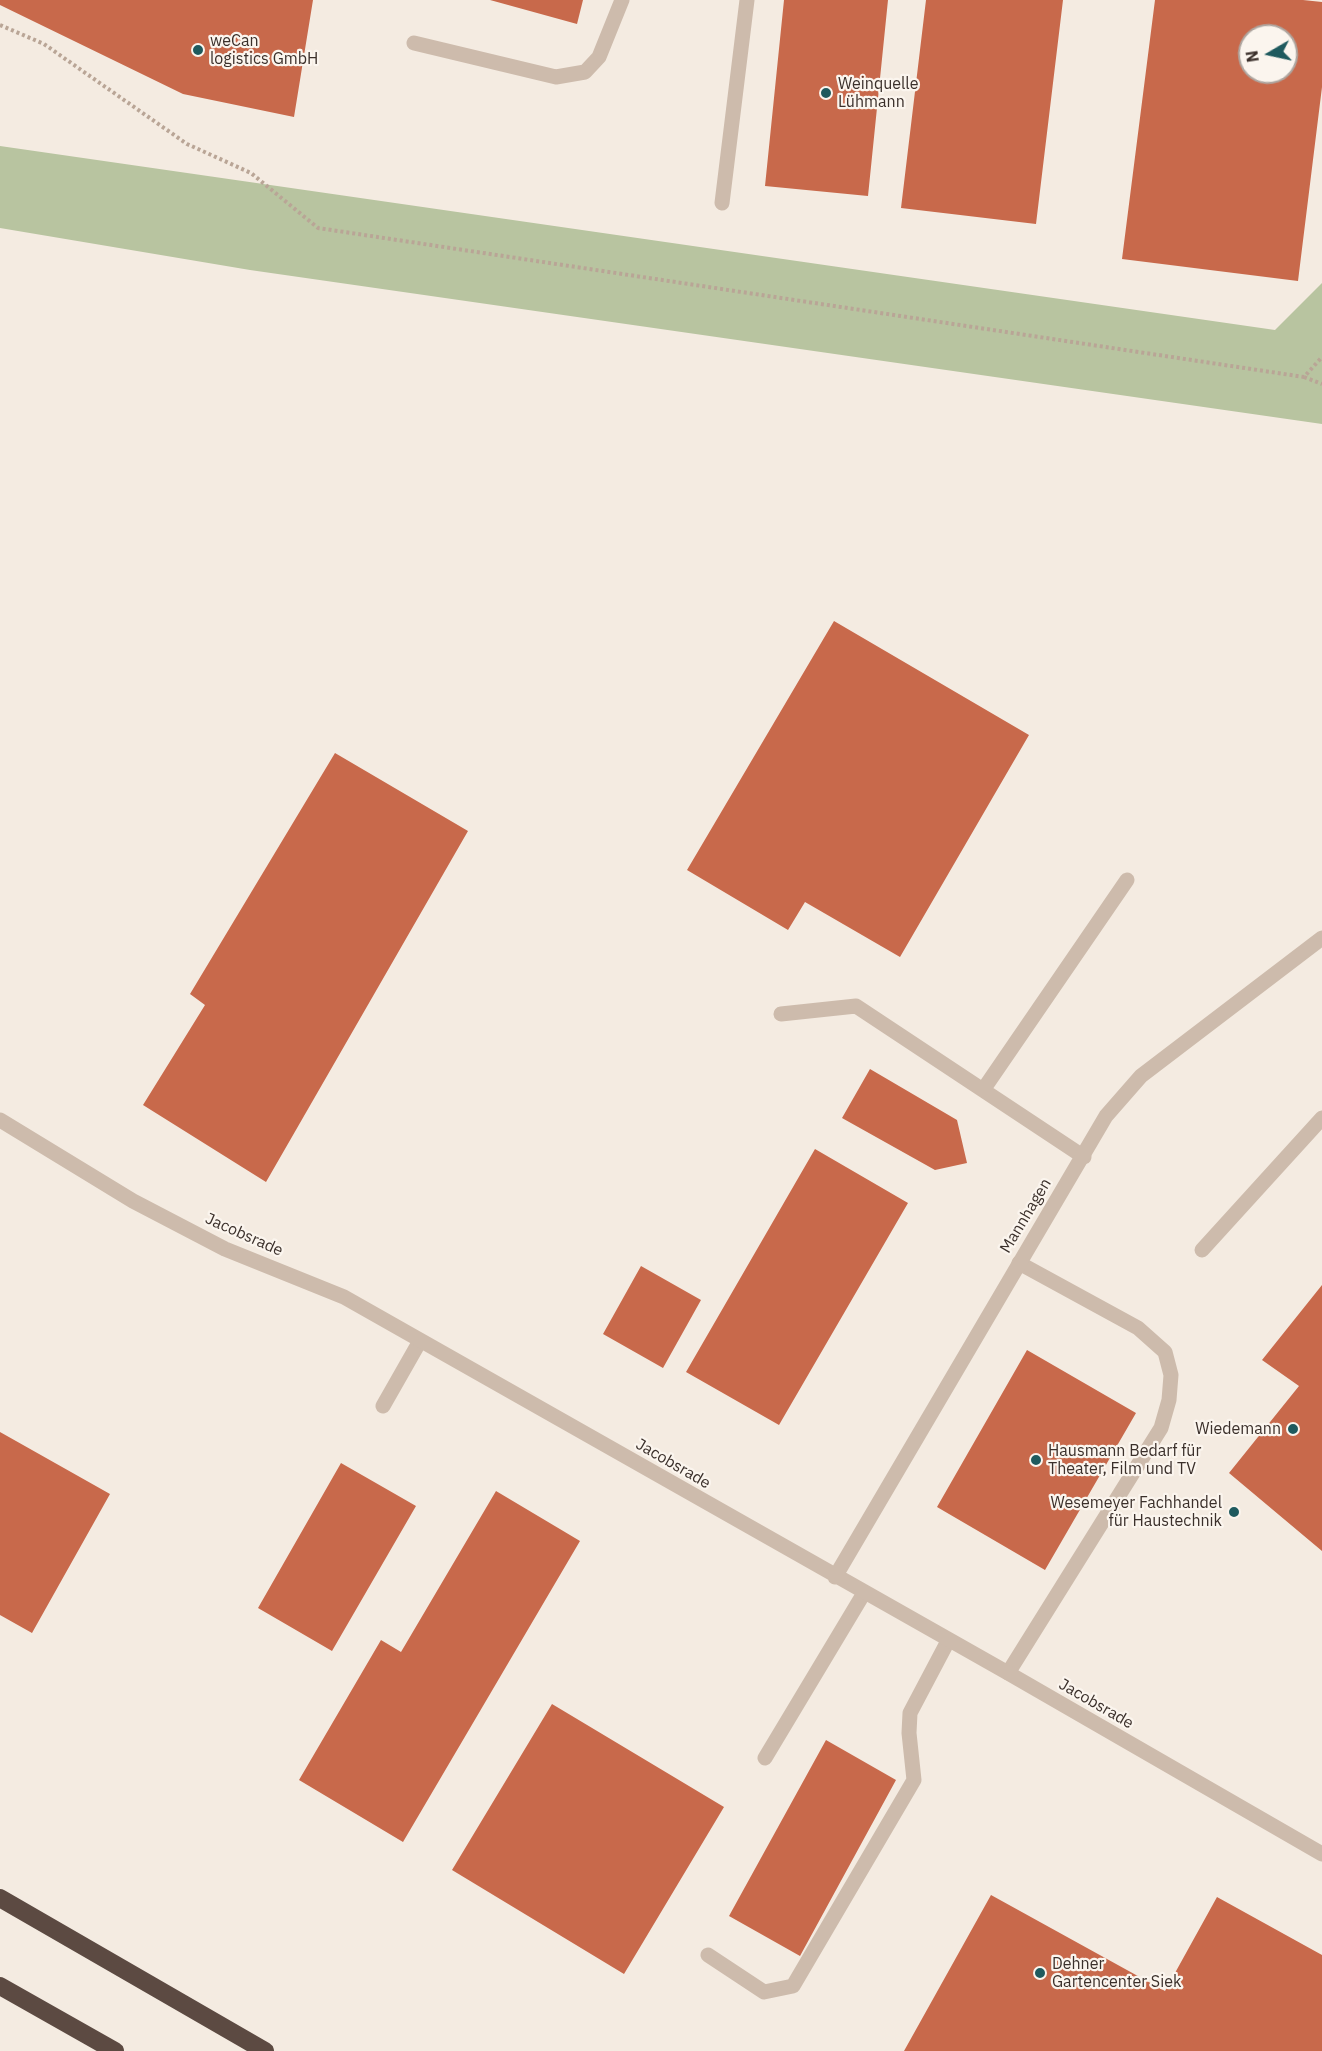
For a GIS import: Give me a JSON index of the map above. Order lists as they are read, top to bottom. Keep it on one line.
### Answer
{"streets":{"street":["Mannhagen","Jacobsrade"]},"crossings":[["Mannhagen","Jacobsrade"]],"places":["weCan logistics GmbH","Weinquelle Lühmann","Wiedemann","Hausmann Bedarf für Theater, Film und TV","Wesemeyer Fachhandel für Haustechnik","Dehner Gartencenter Siek"],"north":"left"}
